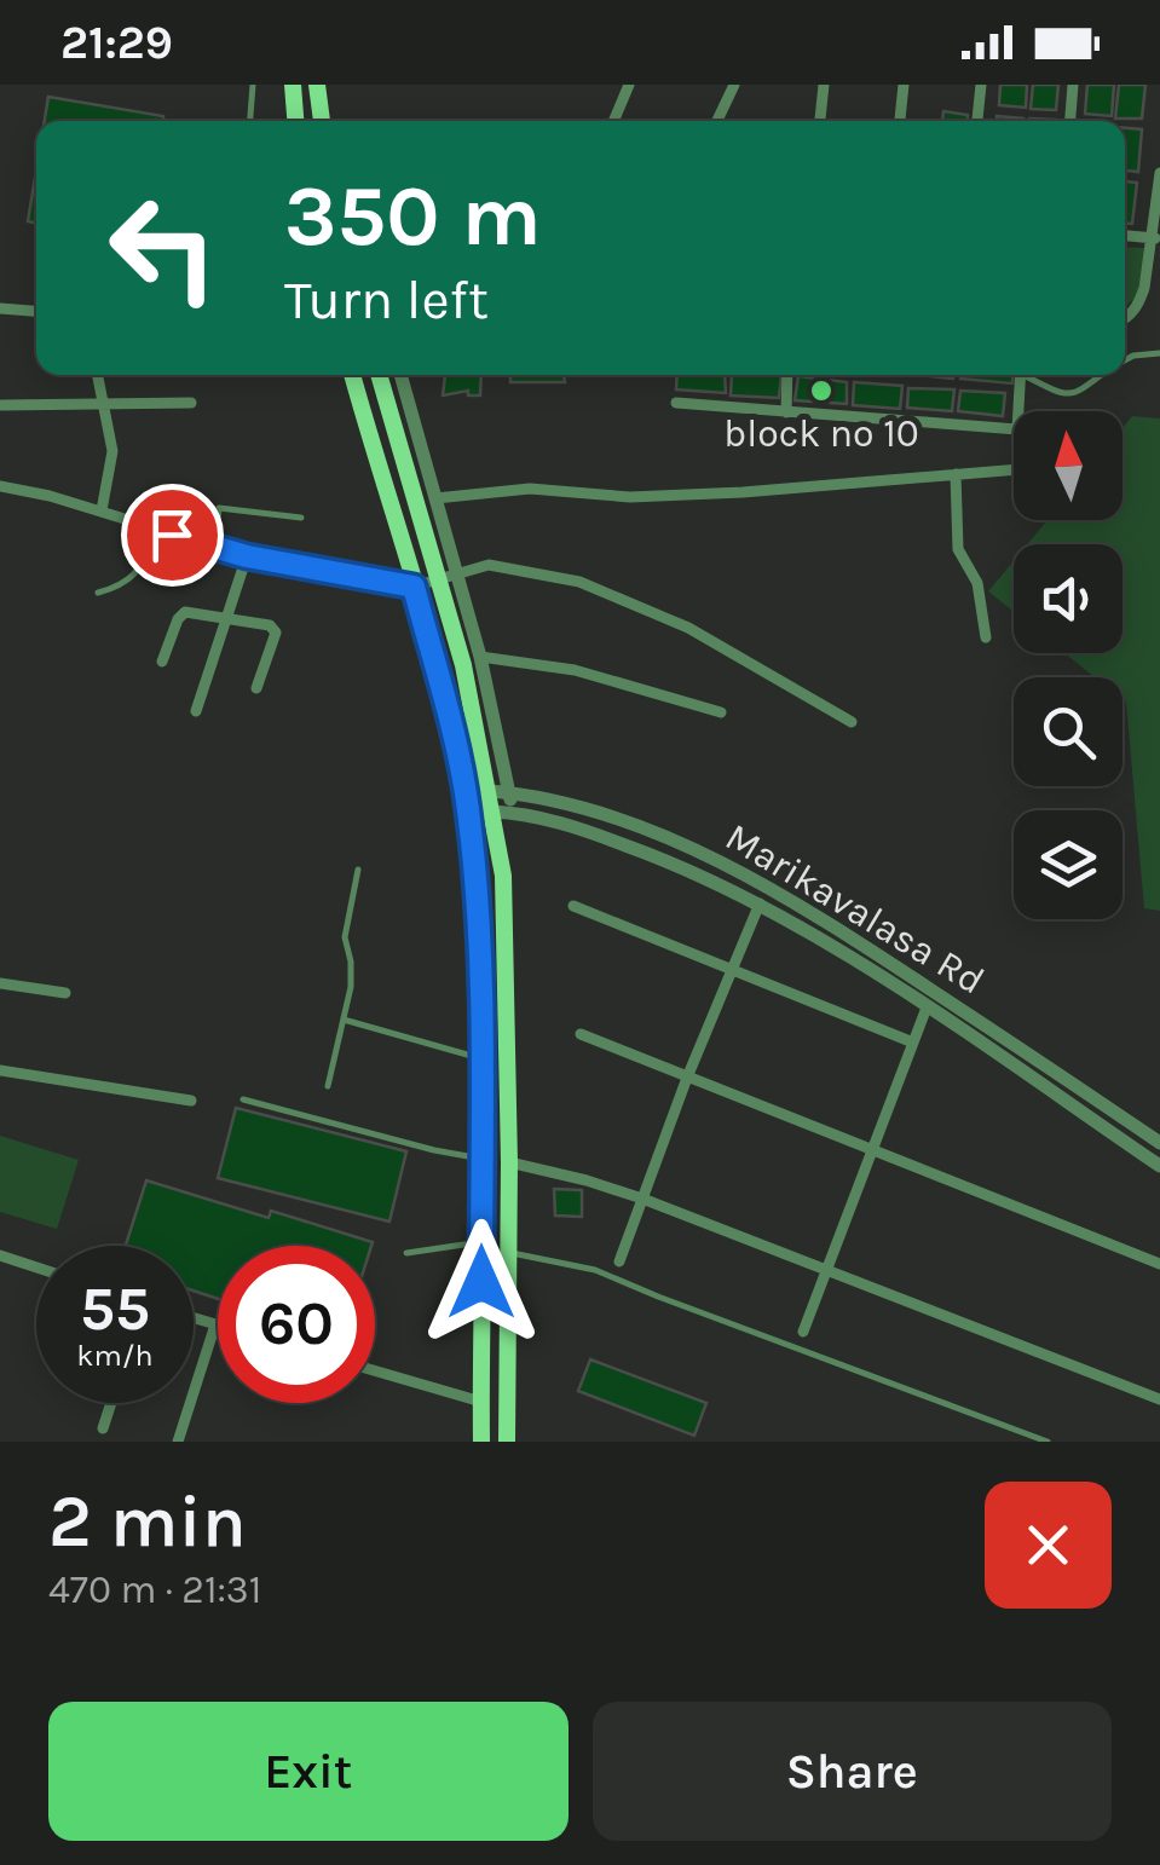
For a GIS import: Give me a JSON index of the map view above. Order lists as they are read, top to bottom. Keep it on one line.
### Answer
{"streets":{"street":["Marikavalasa Rd"]},"places":["block no 10"],"north":"top","page":{"status":"21:29","turn":["350 m","Turn left"],"speed":"55 km/h","limit":"60","heading":["2 min","470 m · 21:31"],"buttons":["Exit","Share"]}}
